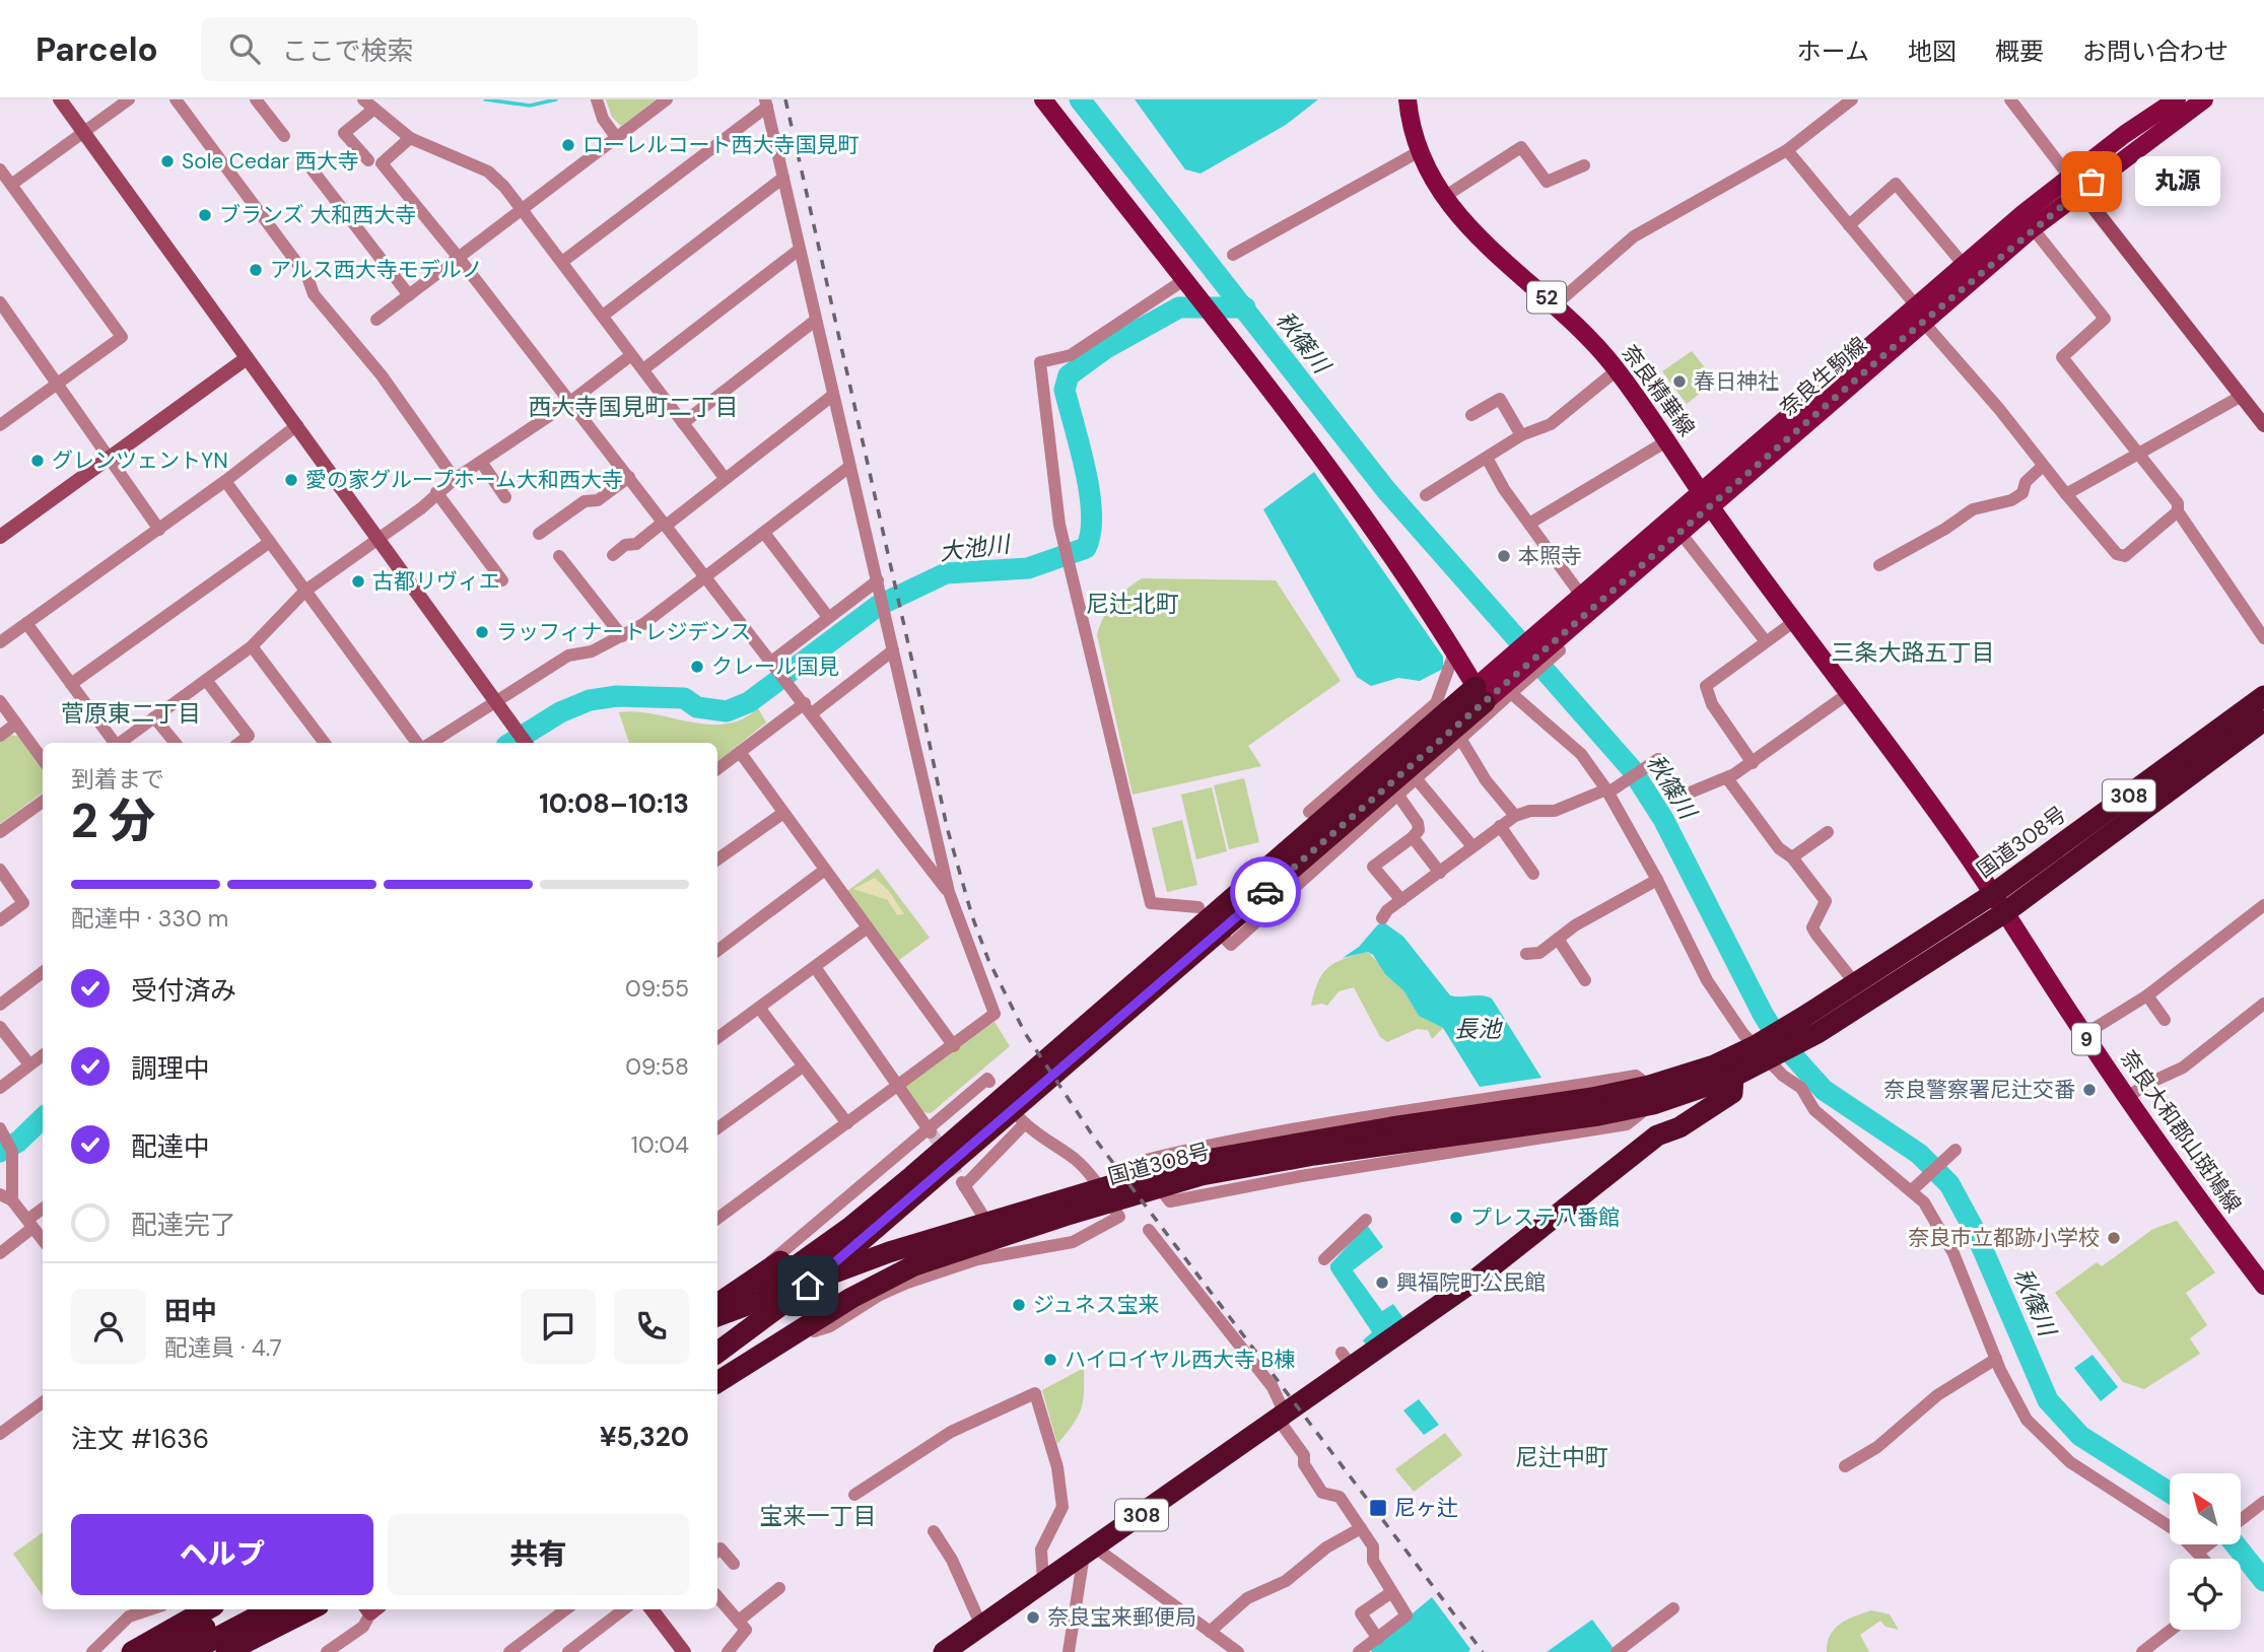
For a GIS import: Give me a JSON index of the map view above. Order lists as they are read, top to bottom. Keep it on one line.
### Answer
{"streets":{"highway":["308","国道308号"],"main road":["52","奈良生駒線","奈良精華線","9","奈良大和郡山斑鳩線"]},"crossings":[["奈良生駒線","奈良精華線"],["奈良精華線","国道308号"],["奈良精華線","奈良大和郡山斑鳩線"],["308","国道308号"],["国道308号","奈良大和郡山斑鳩線"]],"districts":["西大寺国見町二丁目","尼辻北町","三条大路五丁目","菅原東二丁目","尼辻中町","宝来一丁目"],"water":["秋篠川","大池川","長池"],"places":{"other":["ローレルコート西大寺国見町","Sole Cedar 西大寺","丸源","ブランズ 大和西大寺","アルス西大寺モデルノ","春日神社","グレンツェントYN","愛の家グループホーム大和西大寺","本照寺","古都リヴィエ","ラッフィナートレジデンス","クレール国見","奈良警察署尼辻交番","プレステ八番館","奈良市立都跡小学校","興福院町公民館","ジュネス宝来","ハイロイヤル西大寺 B棟","奈良宝来郵便局"],"transit":["尼ヶ辻"]},"north":"top left","page":{"header":"Parcelo","search":"ここで検索","nav":["ホーム","地図","概要","お問い合わせ"],"bubble":"丸源","heading":["2 分","到着まで","10:08–10:13"],"panel":["田中","配達員 · 4.7","注文 #1636","¥5,320"],"bar":"配達中 · 330 m","list":[["受付済み","09:55"],["調理中","09:58"],["配達中","10:04"],"配達完了"],"buttons":["ヘルプ","共有"]}}
